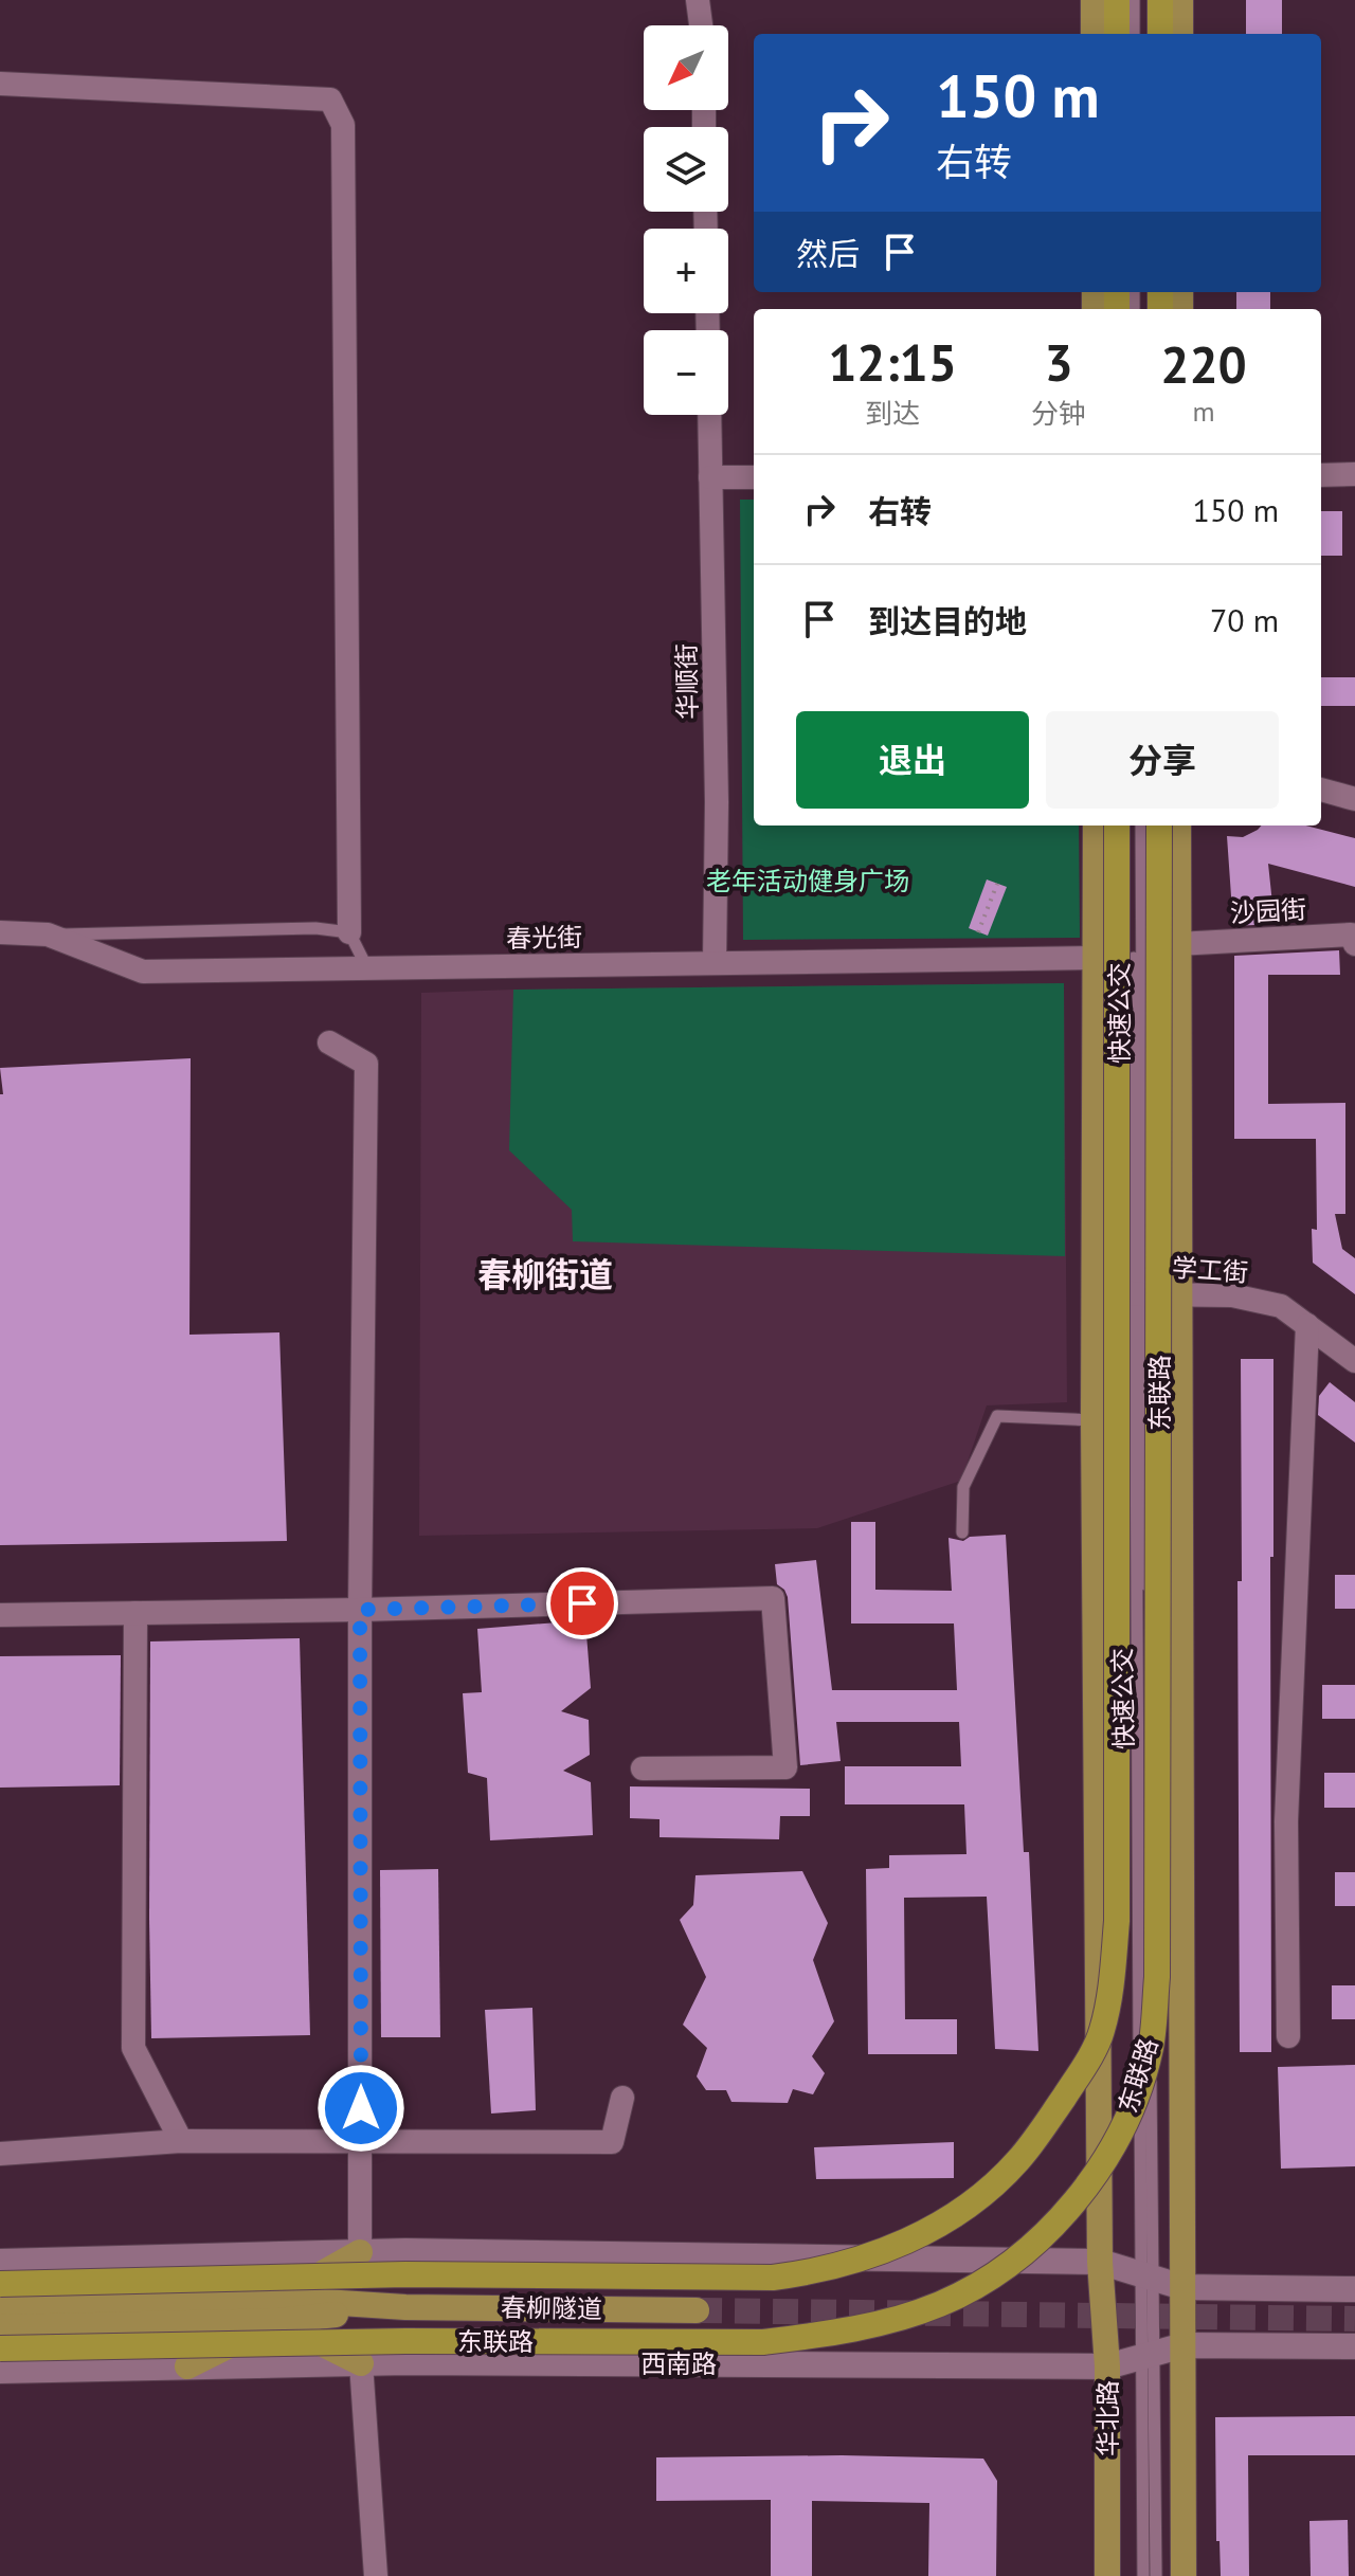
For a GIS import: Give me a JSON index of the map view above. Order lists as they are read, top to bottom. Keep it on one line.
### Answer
{"streets":{"highway":["东联路"],"main road":["春柳隧道","西南路","华北路"],"street":["华顺街","沙园街","春光街","学工街"],"lane":["快速公交"]},"crossings":[["华顺街","春光街"],["春光街","华北路"],["快速公交","学工街"],["快速公交","西南路"],["学工街","华北路"],["西南路","华北路"]],"districts":["春柳街道"],"parks":["老年活动健身广场"],"north":"bottom left","page":{"map_buttons":["+","−"],"turn":["150 m","右转"],"then":"然后","eta":["12:15","到达","3","分钟","220","m"],"list":[{"name":"右转","value":"150 m"},{"name":"到达目的地","value":"70 m"}],"buttons":["退出","分享"]}}
